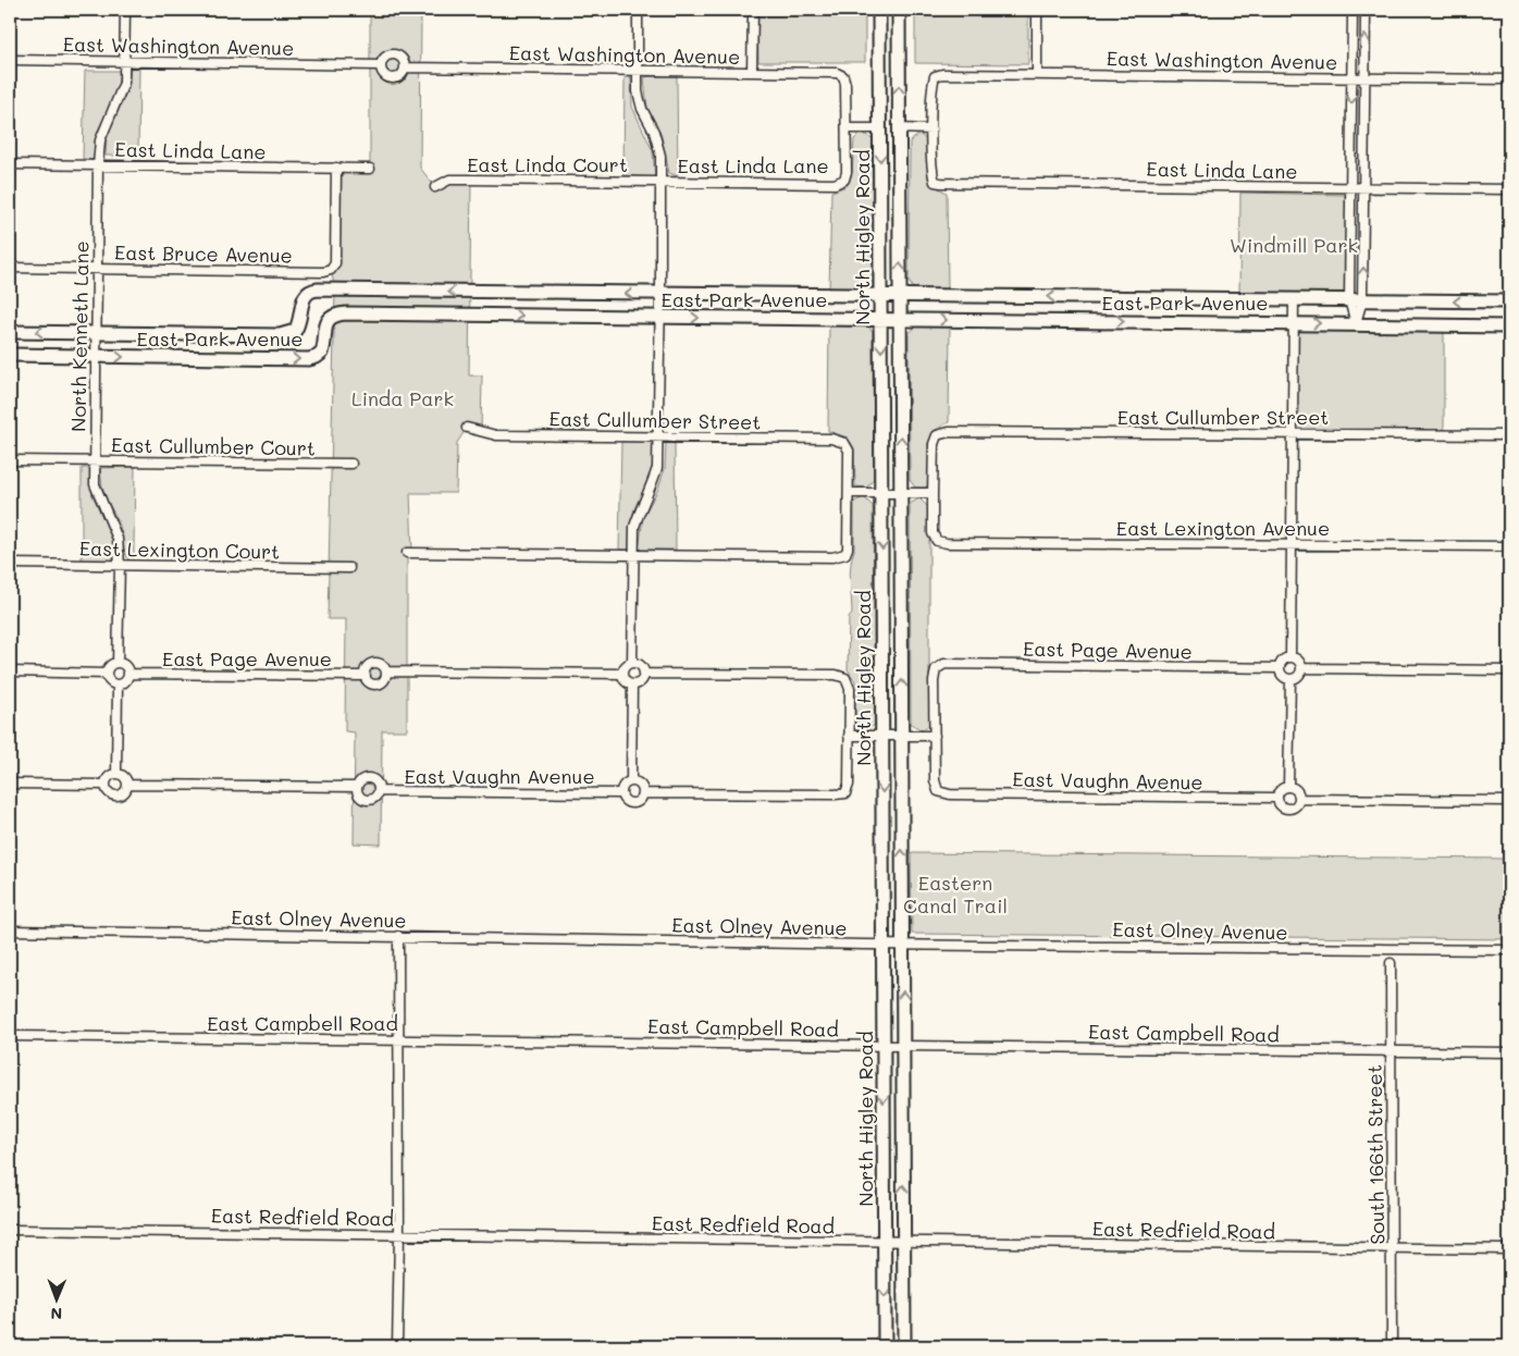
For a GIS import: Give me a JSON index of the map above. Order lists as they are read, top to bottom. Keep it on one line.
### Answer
{"streets":{"street":["East Washington Avenue","East Linda Lane","East Linda Court","North Higley Road","East Bruce Avenue","East Park Avenue","North Kenneth Lane","East Cullumber Street","East Cullumber Court","East Lexington Avenue","East Lexington Court","East Page Avenue","East Vaughn Avenue","East Olney Avenue","East Campbell Road","South 166th Street","East Redfield Road"]},"crossings":[["East Washington Avenue","East Linda Lane"],["East Washington Avenue","North Kenneth Lane"],["East Linda Lane","East Linda Court"],["East Linda Lane","East Bruce Avenue"],["East Linda Lane","North Kenneth Lane"],["North Higley Road","East Park Avenue"],["North Higley Road","East Olney Avenue"],["North Higley Road","East Campbell Road"],["North Higley Road","East Redfield Road"],["East Bruce Avenue","North Kenneth Lane"],["East Park Avenue","North Kenneth Lane"],["North Kenneth Lane","East Cullumber Court"],["North Kenneth Lane","East Lexington Court"],["North Kenneth Lane","East Page Avenue"],["East Cullumber Street","East Lexington Avenue"],["East Page Avenue","East Vaughn Avenue"],["East Campbell Road","South 166th Street"],["South 166th Street","East Redfield Road"]],"parks":["Windmill Park","Linda Park","Eastern Canal Trail"],"north":"bottom"}
